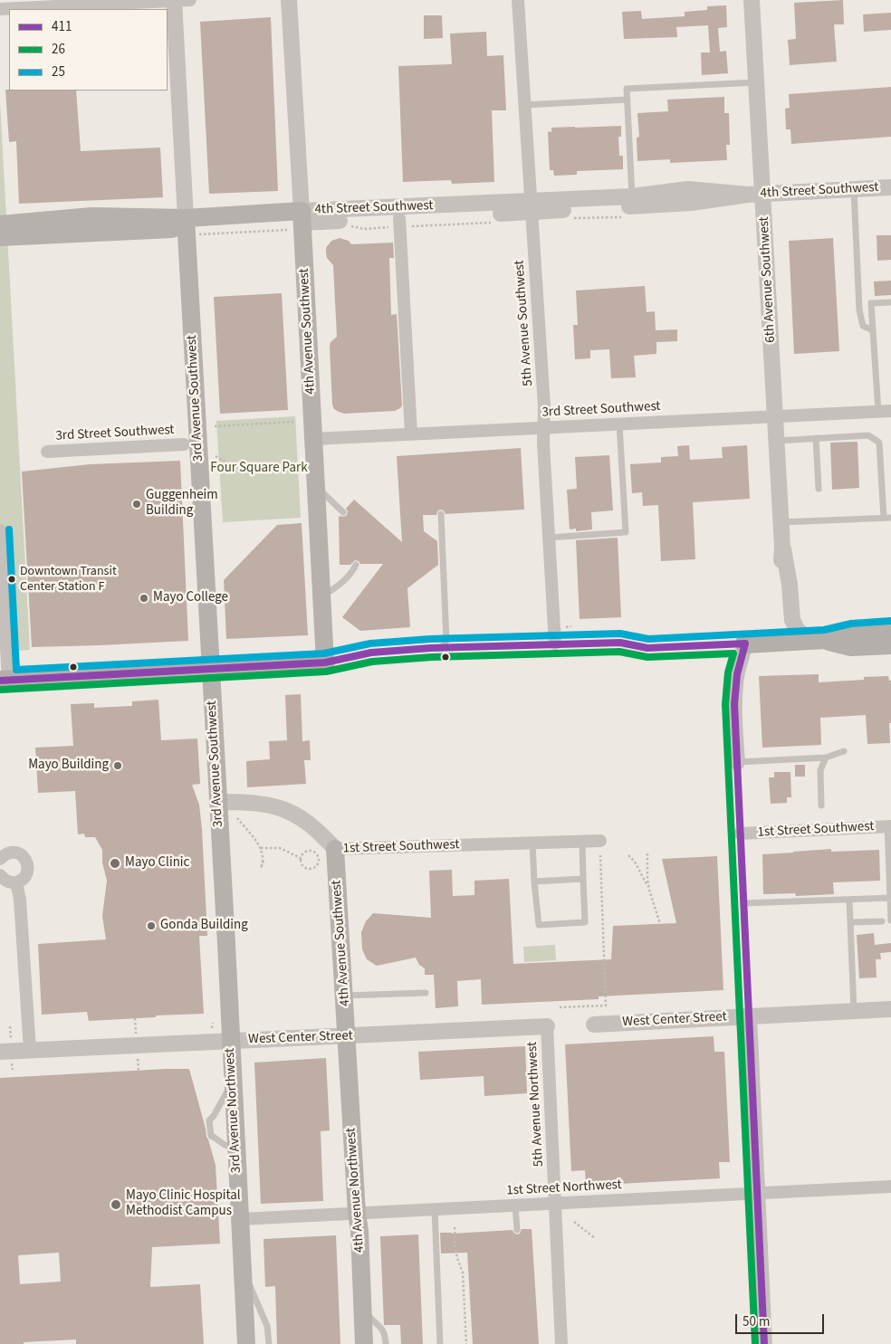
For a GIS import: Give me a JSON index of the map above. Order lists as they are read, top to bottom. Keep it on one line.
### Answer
{"streets":{"main road":["4th Street Southwest","4th Avenue Southwest","3rd Avenue Southwest","3rd Avenue Northwest","4th Avenue Northwest"],"street":["6th Avenue Southwest","5th Avenue Southwest","3rd Street Southwest","1st Street Southwest","West Center Street","5th Avenue Northwest","1st Street Northwest"]},"crossings":[["4th Street Southwest","6th Avenue Southwest"],["4th Street Southwest","5th Avenue Southwest"],["4th Street Southwest","4th Avenue Southwest"],["4th Street Southwest","3rd Avenue Southwest"],["6th Avenue Southwest","3rd Street Southwest"],["5th Avenue Southwest","3rd Street Southwest"],["4th Avenue Southwest","3rd Street Southwest"],["4th Avenue Southwest","1st Street Southwest"],["4th Avenue Southwest","West Center Street"],["4th Avenue Southwest","4th Avenue Northwest"],["3rd Avenue Southwest","1st Street Southwest"],["3rd Avenue Southwest","West Center Street"],["3rd Avenue Southwest","3rd Avenue Northwest"],["West Center Street","5th Avenue Northwest"],["West Center Street","3rd Avenue Northwest"],["West Center Street","4th Avenue Northwest"],["5th Avenue Northwest","1st Street Northwest"],["3rd Avenue Northwest","1st Street Northwest"],["1st Street Northwest","4th Avenue Northwest"]],"parks":["Four Square Park"],"places":["Guggenheim Building","Downtown Transit Center Station F","Mayo College","Mayo Building","Mayo Clinic","Gonda Building","Mayo Clinic Hospital Methodist Campus"],"lines":["transit line 25","transit line 411","transit line 26"],"legend":["411","26","25"],"scale_bar":"50 m"}
